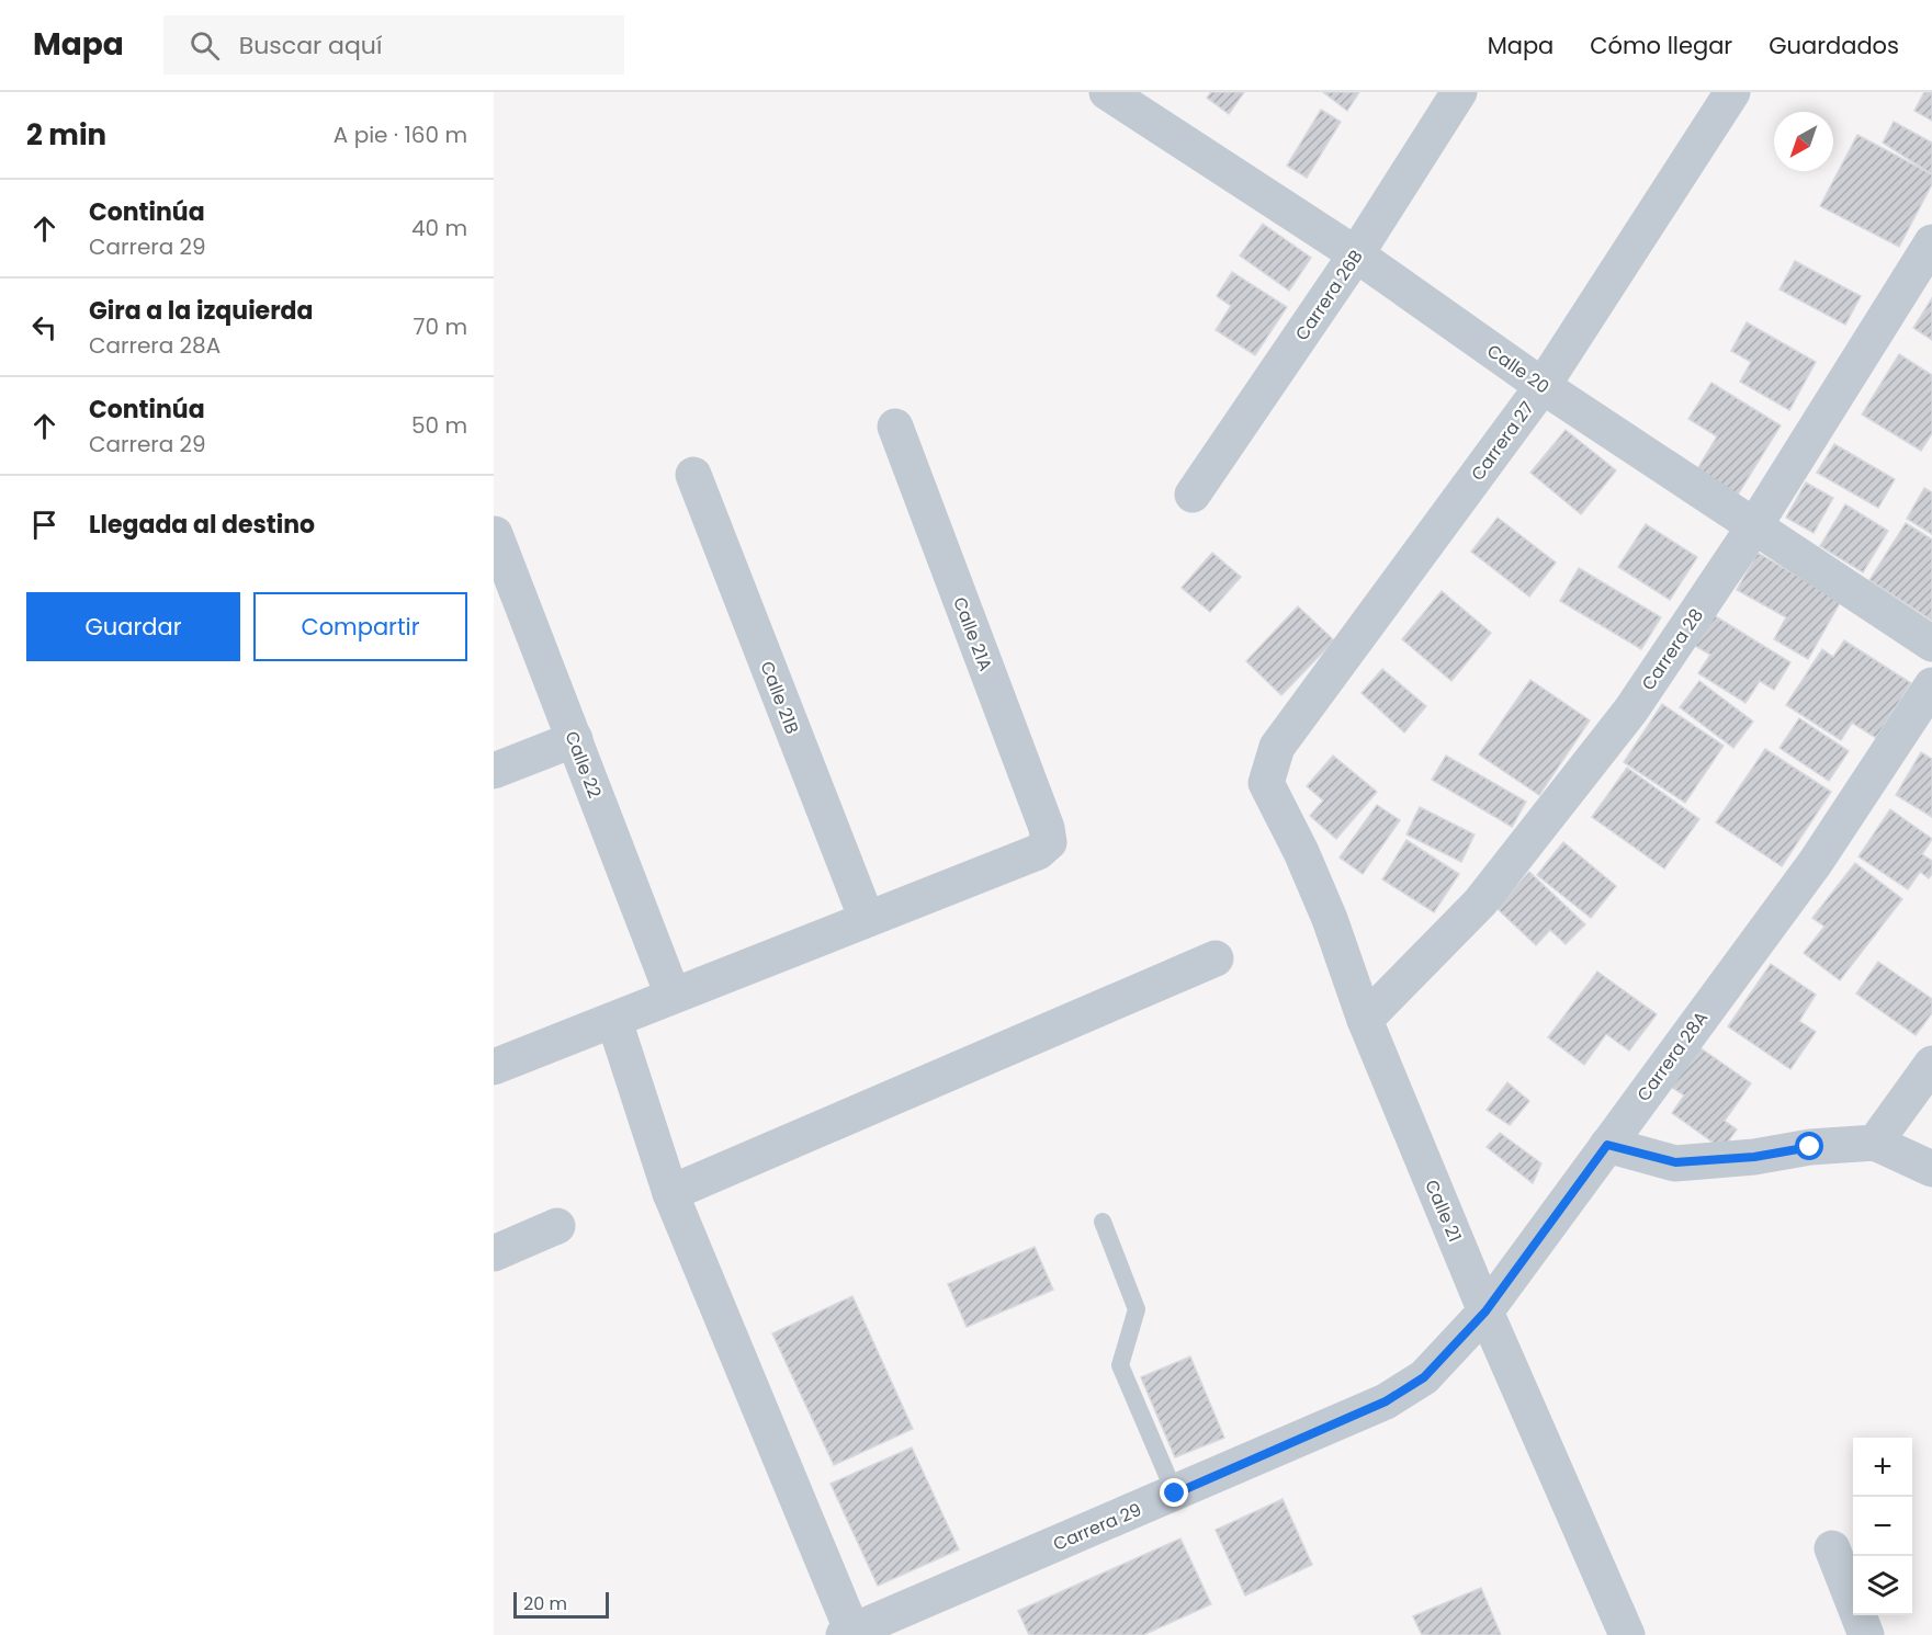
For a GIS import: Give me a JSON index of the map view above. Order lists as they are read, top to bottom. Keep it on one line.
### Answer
{"streets":{"street":["Carrera 26B","Calle 20","Carrera 27","Calle 21A","Carrera 28","Calle 21B","Calle 22","Carrera 28A","Calle 21","Carrera 29"]},"crossings":[["Carrera 26B","Calle 20"],["Calle 20","Carrera 27"],["Calle 20","Carrera 28"],["Carrera 27","Calle 21"],["Calle 21A","Calle 21B"],["Carrera 28","Calle 21"],["Carrera 28A","Calle 21"],["Carrera 28A","Carrera 29"]],"scale_bar":"20 m","north":"bottom left","page":{"header":"Mapa","search":"Buscar aquí","nav":["Mapa","Cómo llegar","Guardados"],"heading":["2 min","A pie · 160 m"],"list":[["Continúa","Carrera 29","40 m"],["Gira a la izquierda","Carrera 28A","70 m"],["Continúa","Carrera 29","50 m"],"Llegada al destino"],"buttons":["Guardar","Compartir"],"map_buttons":["+","−"],"scale":"20 m"}}
